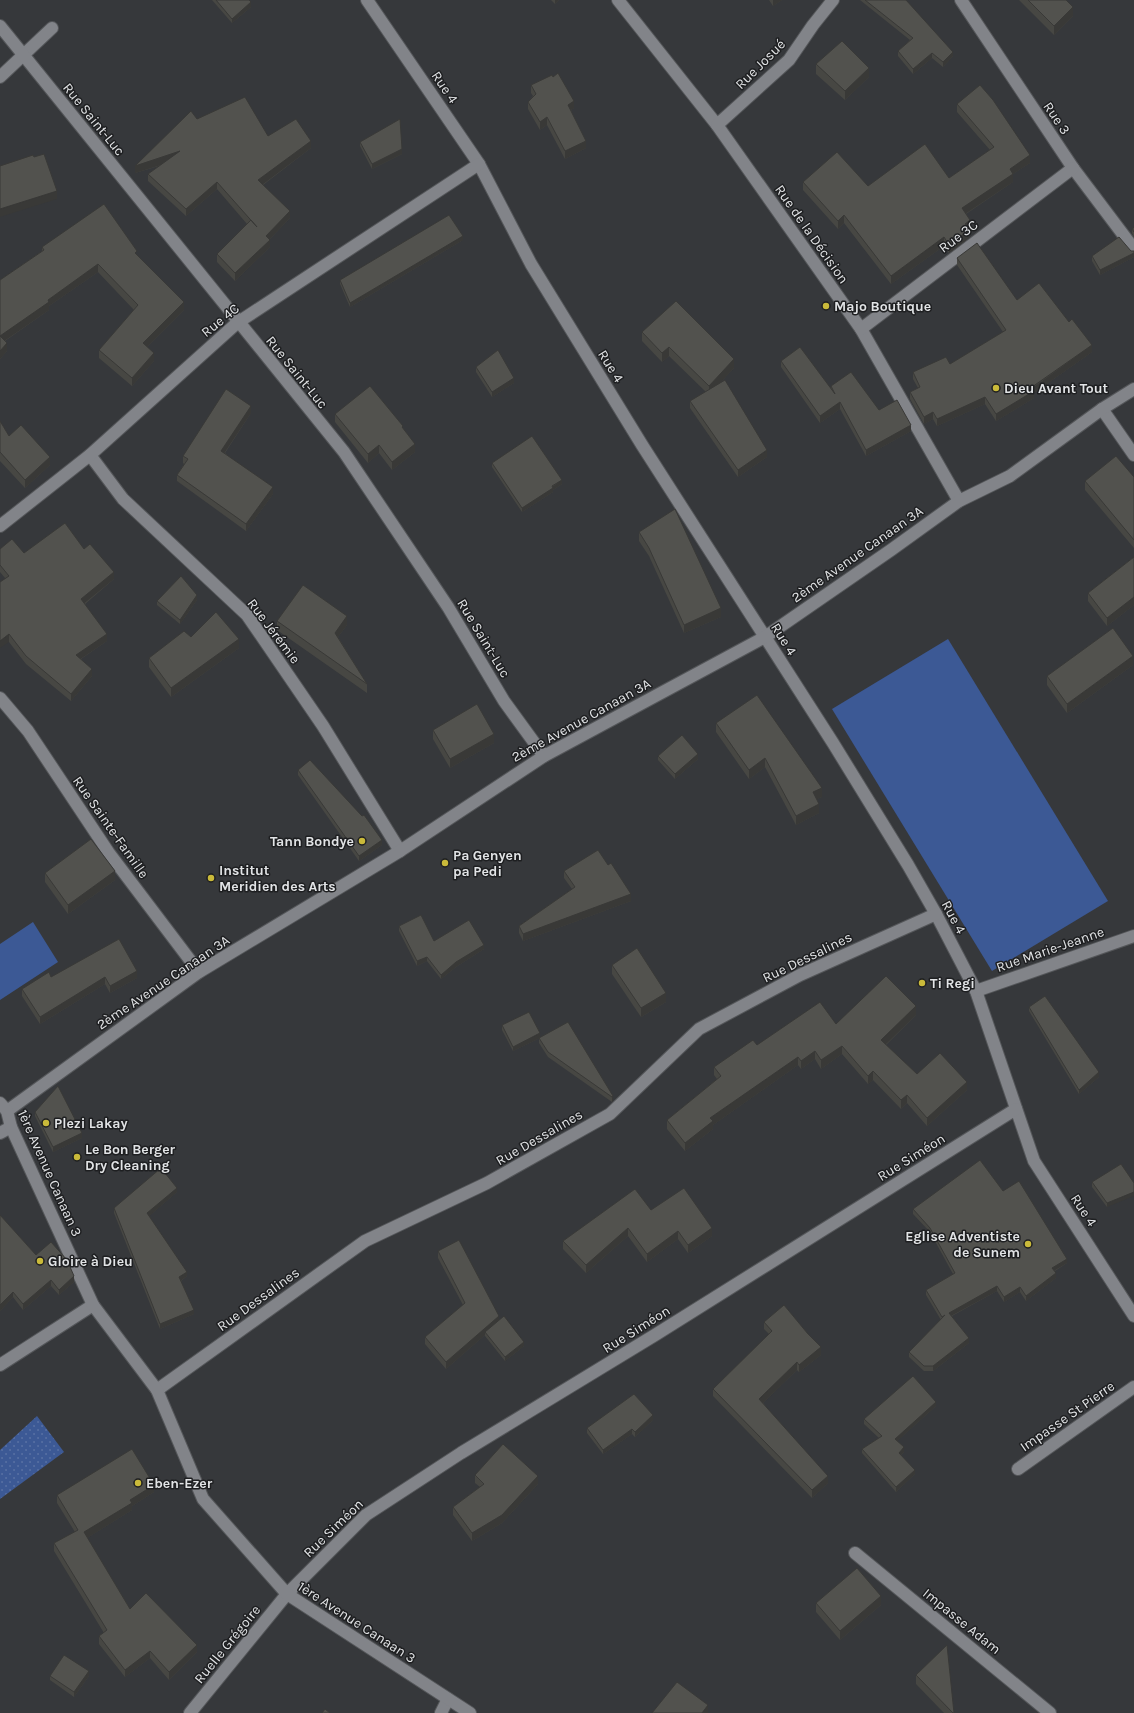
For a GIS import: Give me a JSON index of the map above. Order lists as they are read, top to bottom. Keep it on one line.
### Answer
{"streets":{"street":["Rue Josué","Rue 4","Rue 3","Rue Saint-Luc","Rue de la Décision","Rue 3C","Rue 4C","2ème Avenue Canaan 3A","Rue Jérémie","Rue Sainte-Famille","Rue Marie-Jeanne","Rue Dessalines","Rue Siméon","1ère Avenue Canaan 3","Impasse St Pierre","Impasse Adam","Ruelle Grégoire"]},"crossings":[["Rue Josué","Rue de la Décision"],["Rue 4","Rue 4C"],["Rue 4","2ème Avenue Canaan 3A"],["Rue 4","Rue Marie-Jeanne"],["Rue 4","Rue Dessalines"],["Rue 4","Rue Siméon"],["Rue 3","Rue 3C"],["Rue Saint-Luc","Rue 4C"],["Rue Saint-Luc","2ème Avenue Canaan 3A"],["Rue de la Décision","Rue 3C"],["Rue de la Décision","2ème Avenue Canaan 3A"],["Rue 4C","Rue Jérémie"],["2ème Avenue Canaan 3A","Rue Jérémie"],["2ème Avenue Canaan 3A","Rue Sainte-Famille"],["2ème Avenue Canaan 3A","1ère Avenue Canaan 3"],["Rue Dessalines","1ère Avenue Canaan 3"],["Rue Siméon","1ère Avenue Canaan 3"],["Rue Siméon","Ruelle Grégoire"],["1ère Avenue Canaan 3","Ruelle Grégoire"]],"places":["Majo Boutique","Dieu Avant Tout","Tann Bondye","Pa Genyen pa Pedi","Institut Meridien des Arts","Ti Regi","Plezi Lakay","Le Bon Berger Dry Cleaning","Eglise Adventiste de Sunem","Gloire à Dieu","Eben-Ezer"]}
